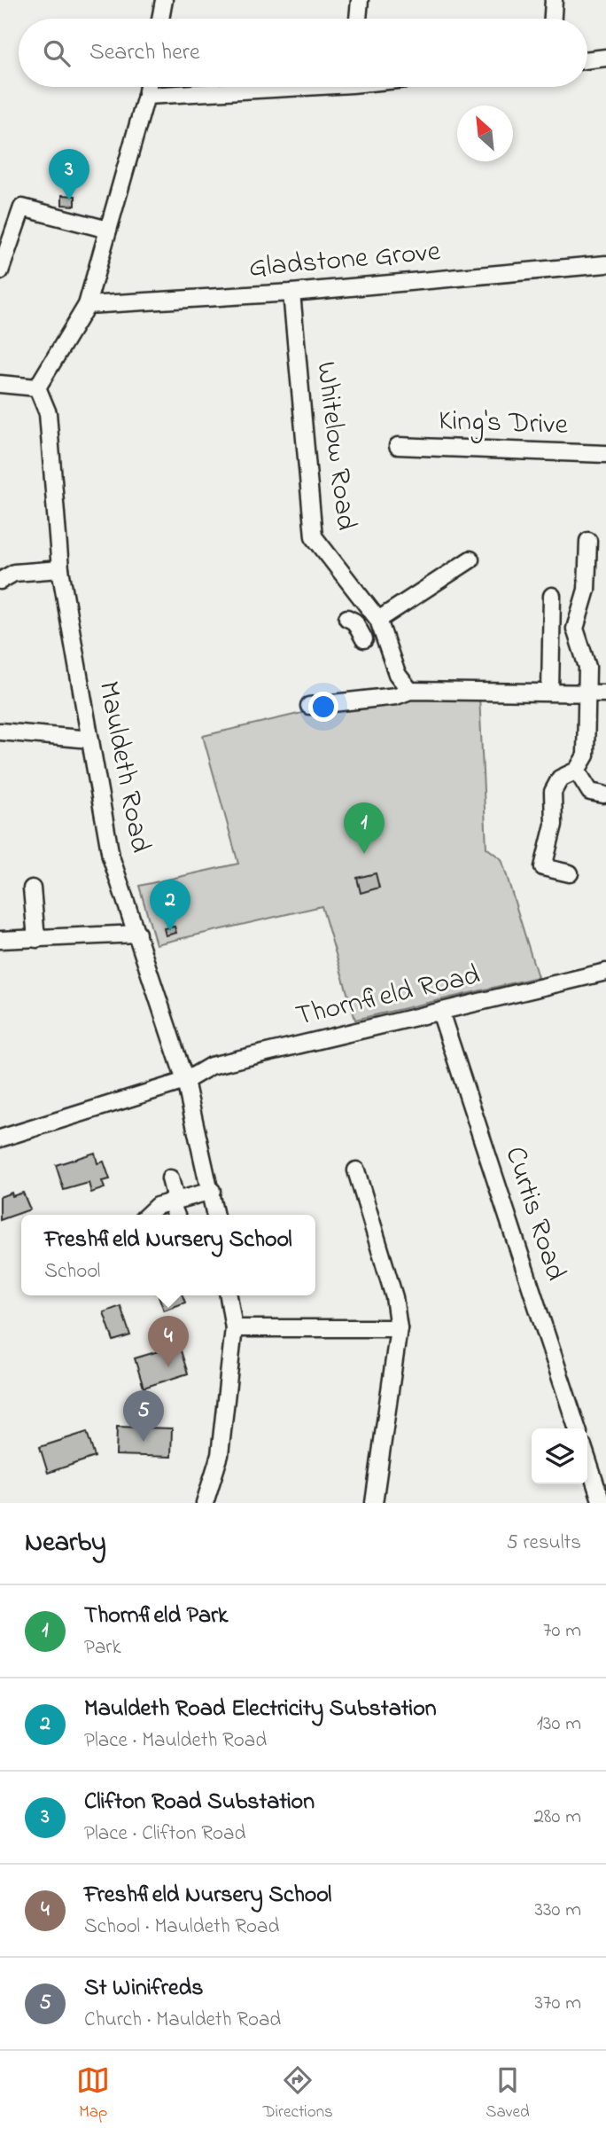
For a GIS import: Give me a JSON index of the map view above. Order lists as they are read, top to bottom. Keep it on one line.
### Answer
{"streets":{"street":["Gladstone Grove","King's Drive","Whitelow Road","Mauldeth Road","Thornfield Road","Curtis Road"]},"crossings":[["Gladstone Grove","Whitelow Road"],["Mauldeth Road","Thornfield Road"],["Thornfield Road","Curtis Road"]],"north":"top left","page":{"search":"Search here","pins":["3","1","2","4","5"],"popup":["Freshfield Nursery School","School"],"heading":["Nearby","5 results"],"list":[{"mark":"1","name":"Thornfield Park","note":"Park","value":"70 m"},{"mark":"2","name":"Mauldeth Road Electricity Substation","note":"Place · Mauldeth Road","value":"130 m"},{"mark":"3","name":"Clifton Road Substation","note":"Place · Clifton Road","value":"280 m"},{"mark":"4","name":"Freshfield Nursery School","note":"School · Mauldeth Road","value":"330 m"},{"mark":"5","name":"St Winifreds","note":"Church · Mauldeth Road","value":"370 m"}],"nav":["Map","Directions","Saved"]}}
